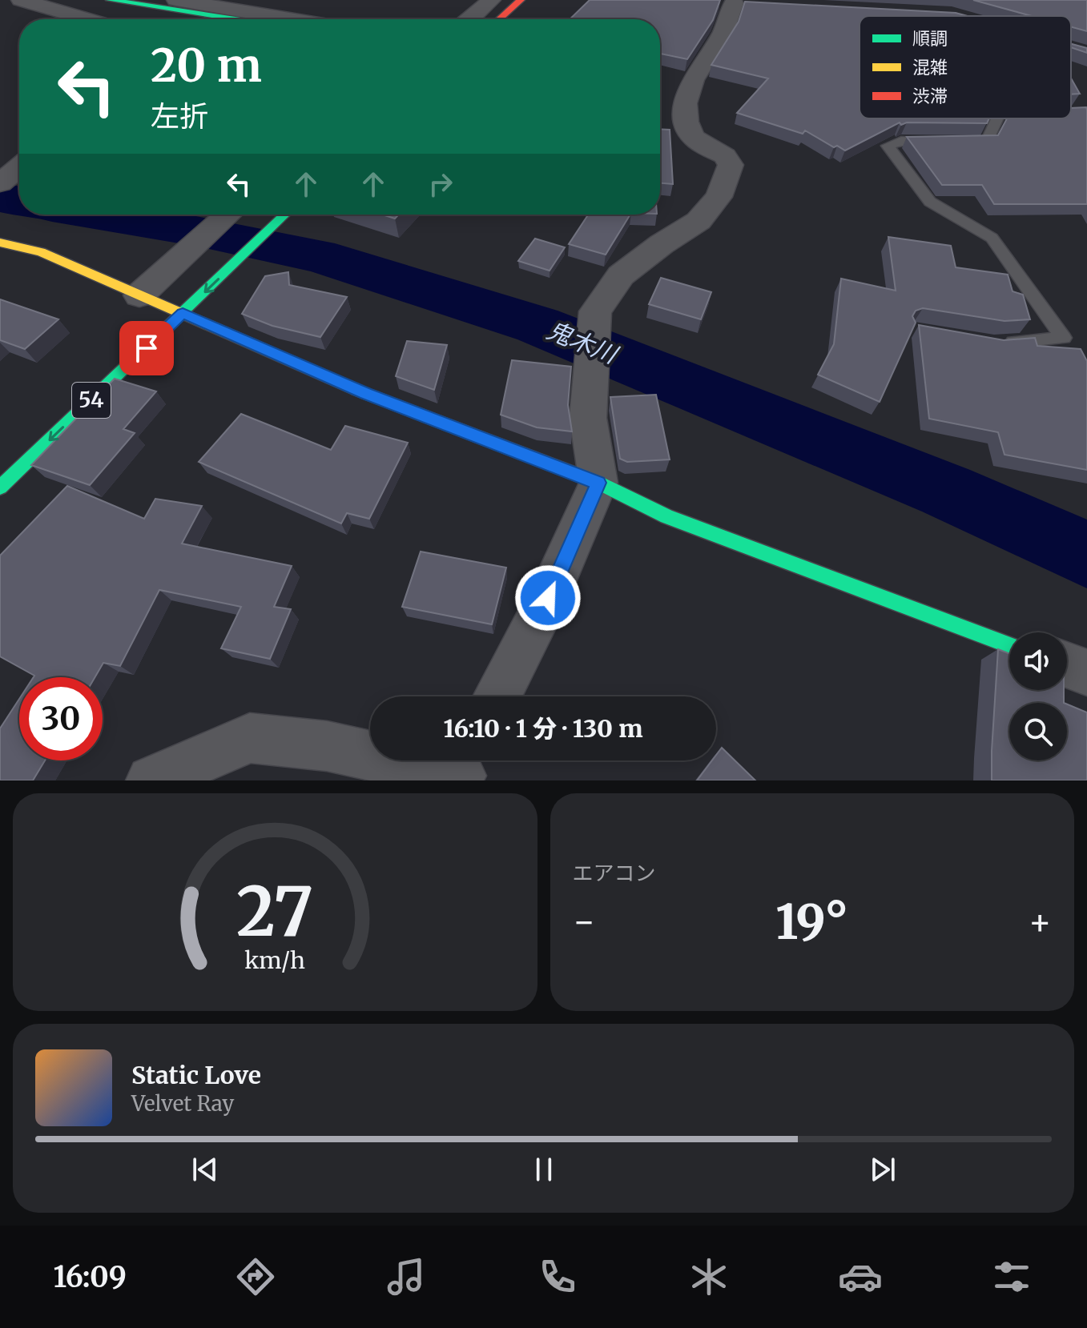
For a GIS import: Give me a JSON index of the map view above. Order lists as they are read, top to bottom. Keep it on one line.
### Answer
{"streets":{"main road":["54"]},"water":["鬼木川"],"legend":["順調","混雑","渋滞"],"page":{"turn":["20 m","左折"],"limit":"30","trip":"16:10 · 1 分 · 130 m","tile":"エアコン","heat":["−","19°","+"],"song":["Static Love","Velvet Ray"],"tabs":"16:09","gauge":["27","km/h"]}}
